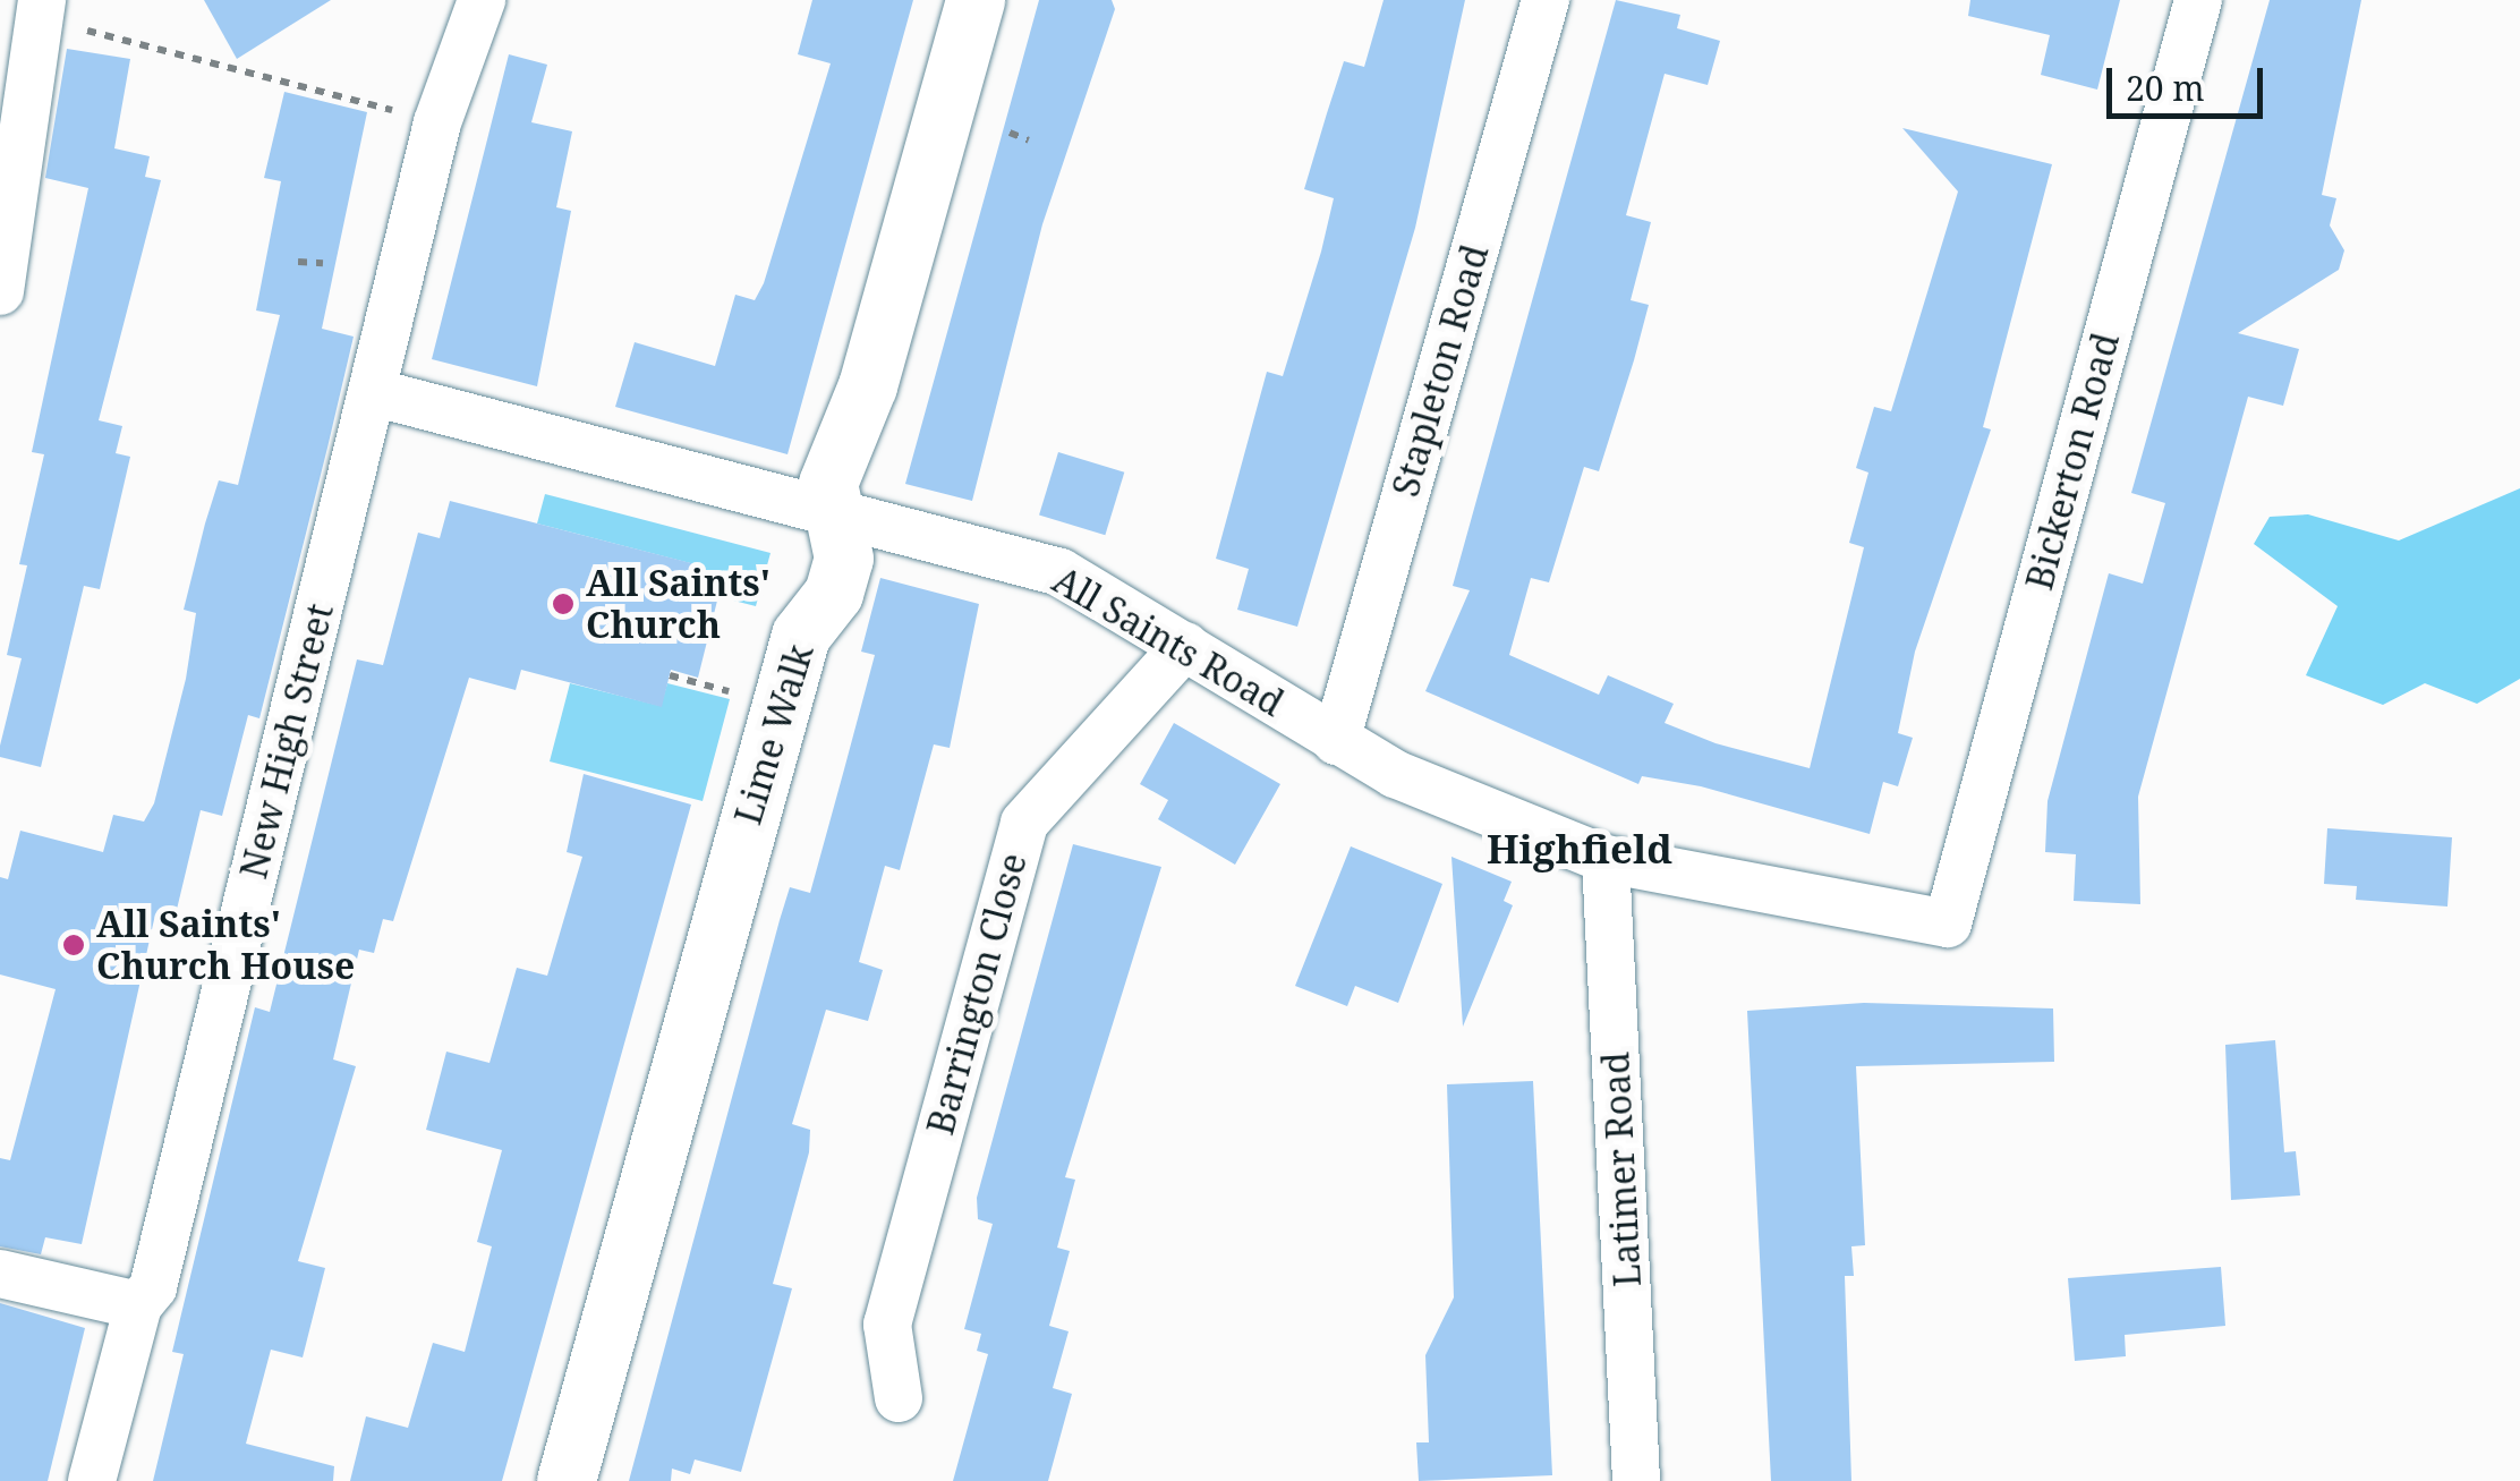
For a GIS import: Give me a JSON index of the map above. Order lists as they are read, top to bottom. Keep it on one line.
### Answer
{"streets":{"street":["Stapleton Road","Bickerton Road","All Saints Road","Lime Walk","New High Street","Barrington Close","Latimer Road"]},"crossings":[["Stapleton Road","All Saints Road"],["Bickerton Road","All Saints Road"],["All Saints Road","Lime Walk"],["All Saints Road","New High Street"],["All Saints Road","Barrington Close"],["All Saints Road","Latimer Road"]],"districts":["Highfield"],"places":["All Saints' Church","All Saints' Church House"],"scale_bar":"20 m"}
